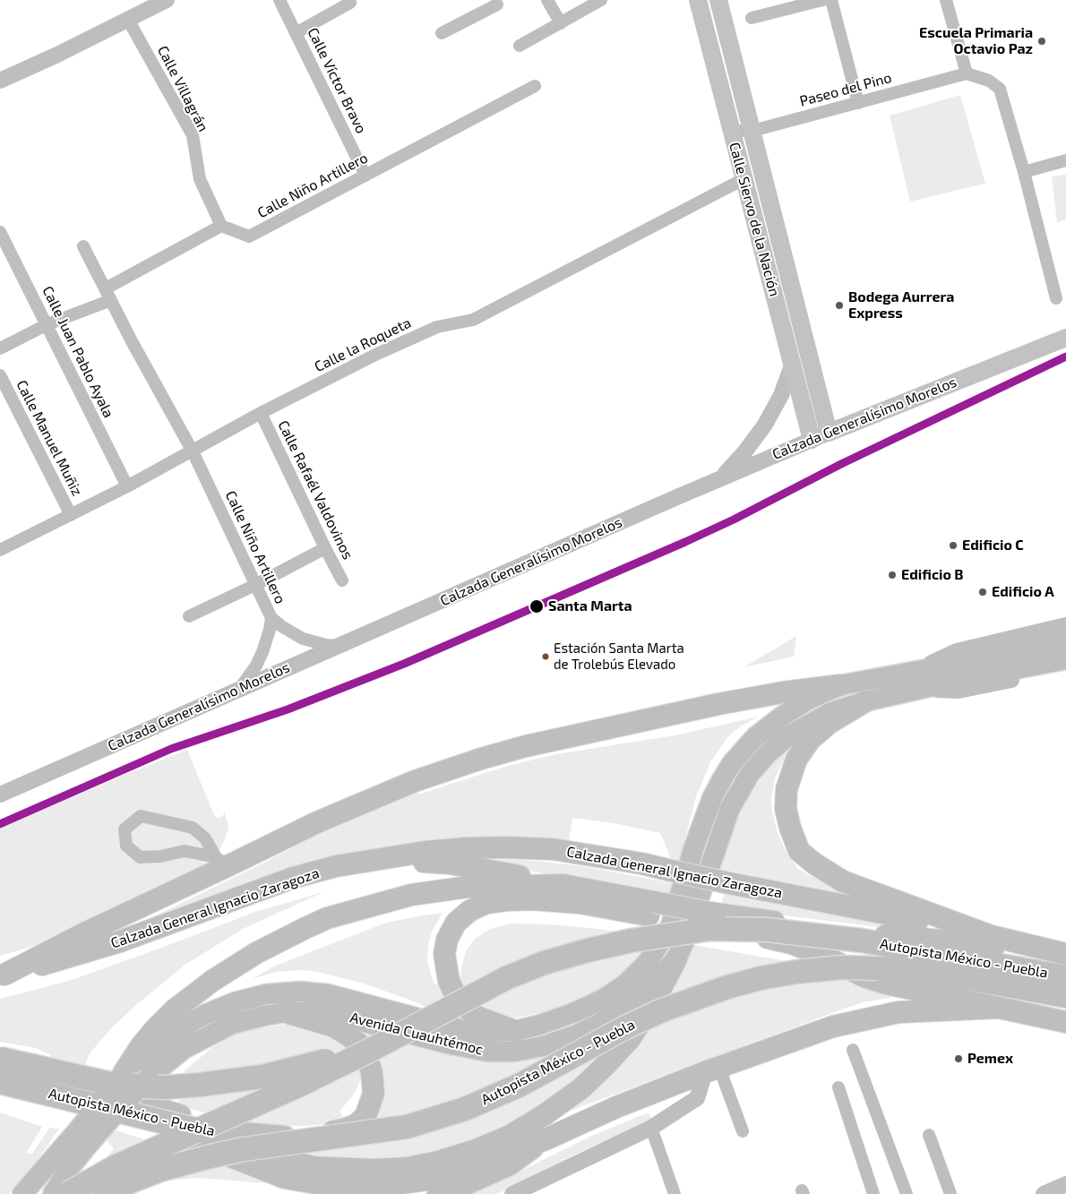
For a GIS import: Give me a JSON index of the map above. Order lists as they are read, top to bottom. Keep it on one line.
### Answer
{"streets":{"highway":["Calzada General Ignacio Zaragoza","Autopista México - Puebla"],"main road":["Calle Siervo de la Nación","Calzada Generalísimo Morelos","Avenida Cuauhtémoc"],"street":["Calle Víctor Bravo","Calle Villagrán","Paseo del Pino","Calle Niño Artillero","Calle la Roqueta","Calle Juan Pablo Ayala","Calle Manuel Muñiz","Calle Rafaél Valdovinos"]},"crossings":[["Calle Víctor Bravo","Calle Niño Artillero"],["Calle Villagrán","Calle Niño Artillero"],["Paseo del Pino","Calle Siervo de la Nación"],["Calle Niño Artillero","Calle la Roqueta"],["Calle Niño Artillero","Calzada Generalísimo Morelos"],["Calle Siervo de la Nación","Calle la Roqueta"],["Calle Siervo de la Nación","Calzada Generalísimo Morelos"],["Calle la Roqueta","Calle Juan Pablo Ayala"],["Calle la Roqueta","Calle Manuel Muñiz"],["Calle la Roqueta","Calle Rafaél Valdovinos"],["Autopista México - Puebla","Avenida Cuauhtémoc"]],"places":["Escuela Primaria Octavio Paz","Bodega Aurrera Express","Edificio C","Edificio B","Edificio A","Santa Marta","Estación Santa Marta de Trolebús Elevado","Pemex"]}
